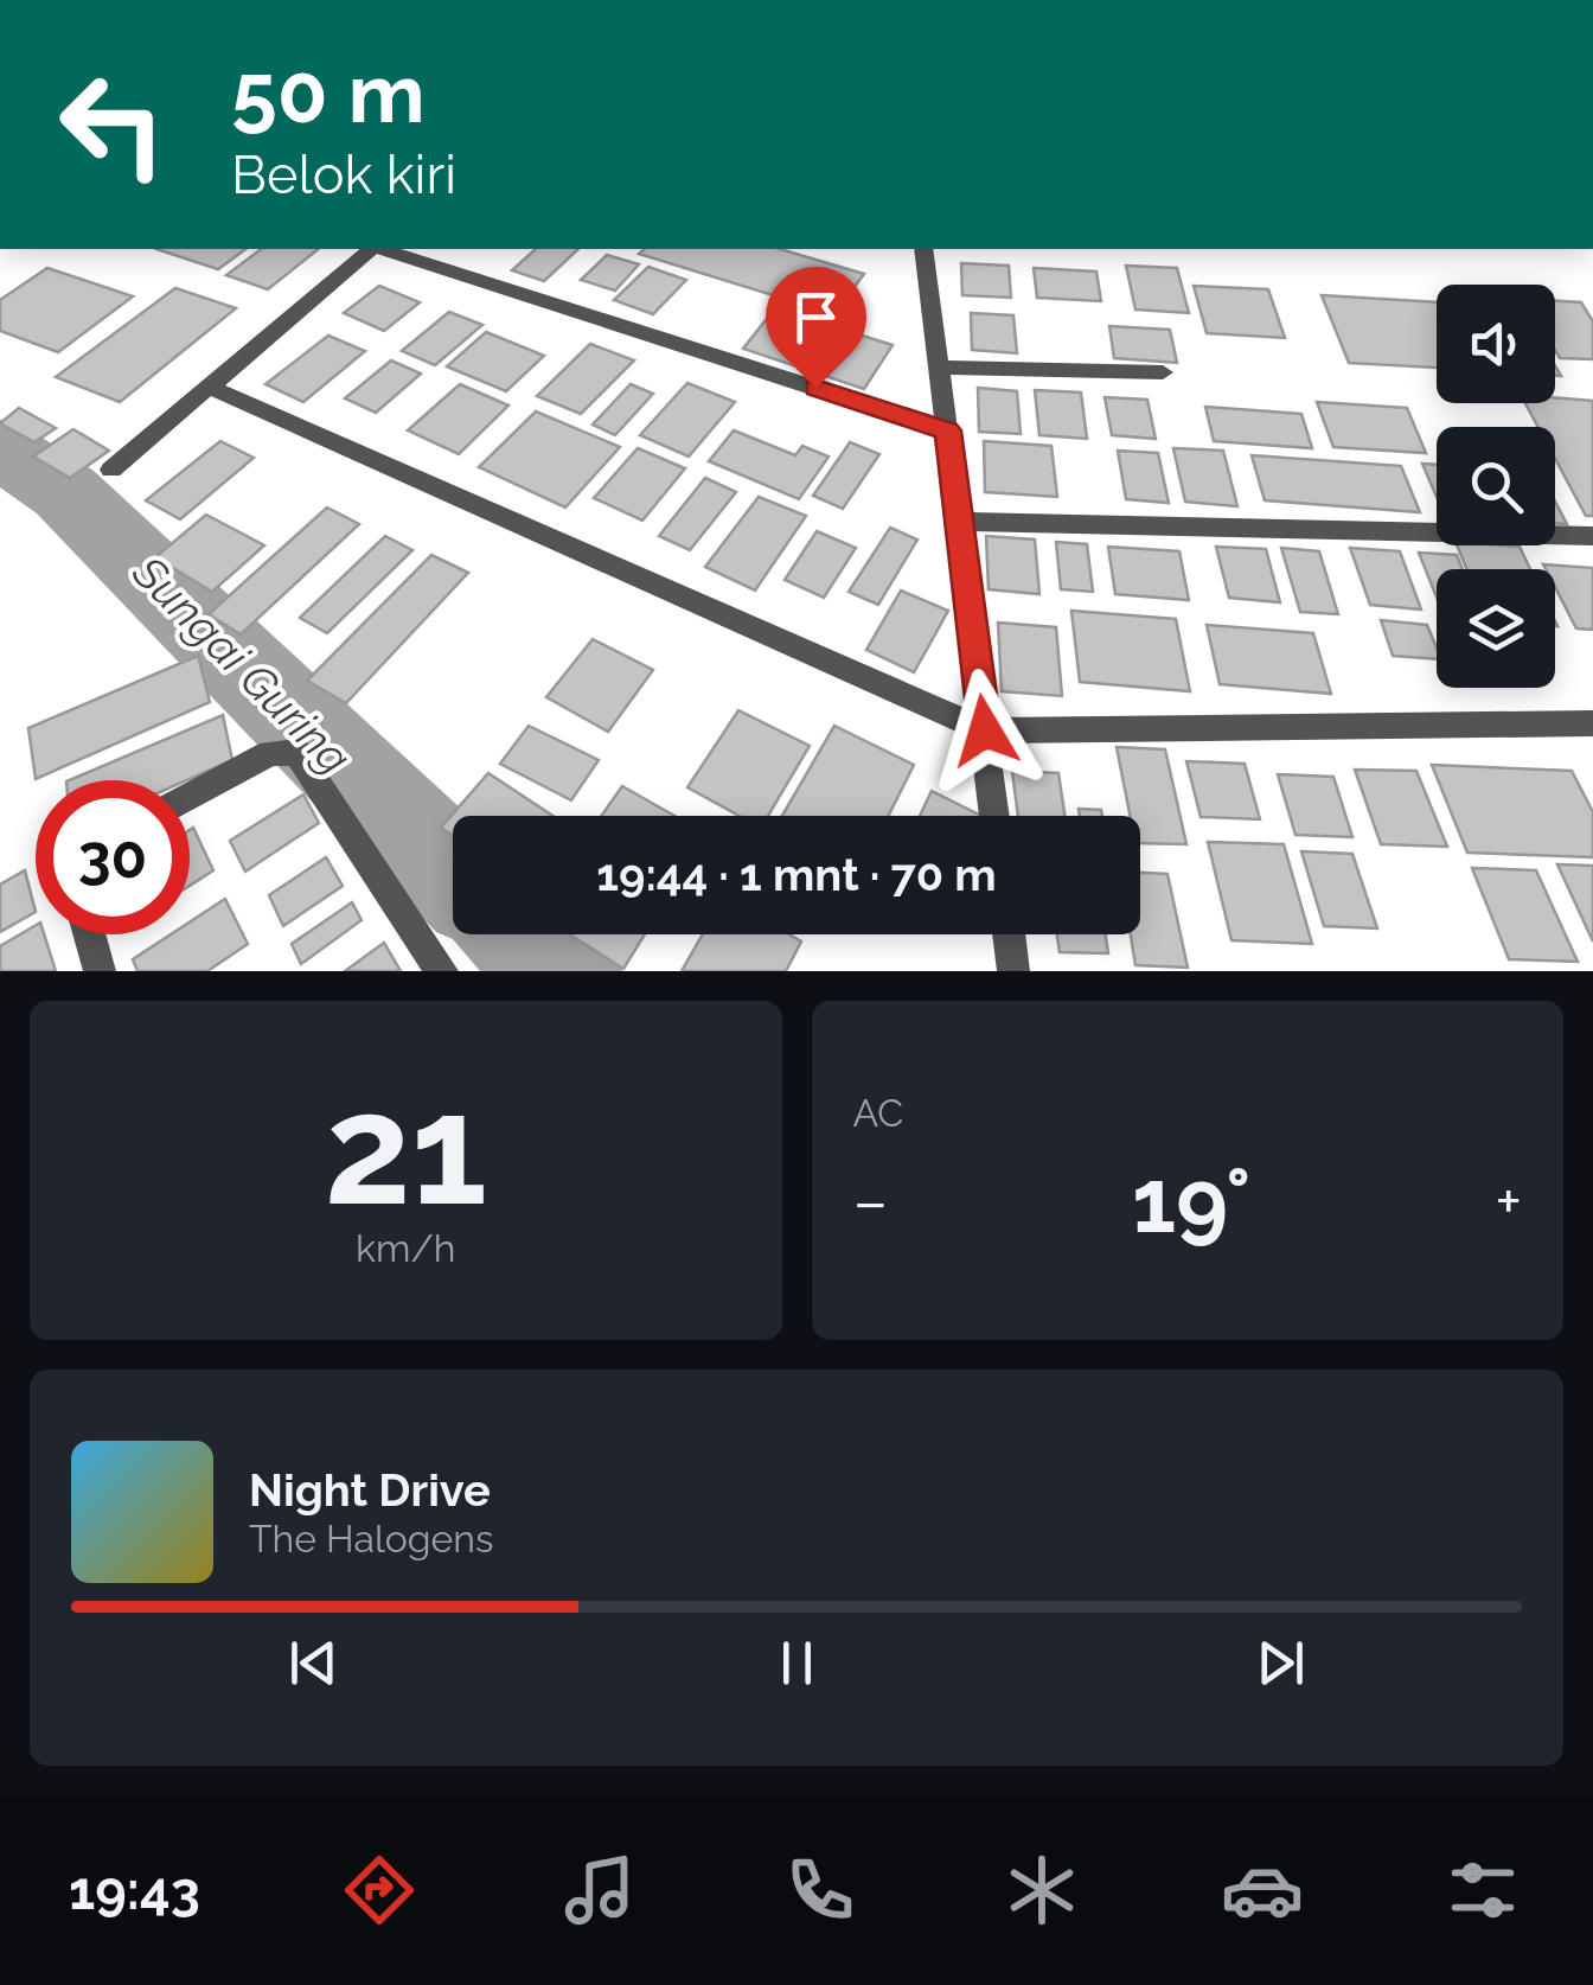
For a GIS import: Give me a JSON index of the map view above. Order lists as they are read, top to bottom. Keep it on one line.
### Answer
{"water":["Sungai Guring"],"page":{"turn":["50 m","Belok kiri"],"limit":"30","trip":"19:44 · 1 mnt · 70 m","tile":[["21","km/h"],"AC"],"heat":["−","19°","+"],"song":["Night Drive","The Halogens"],"tabs":"19:43"}}
